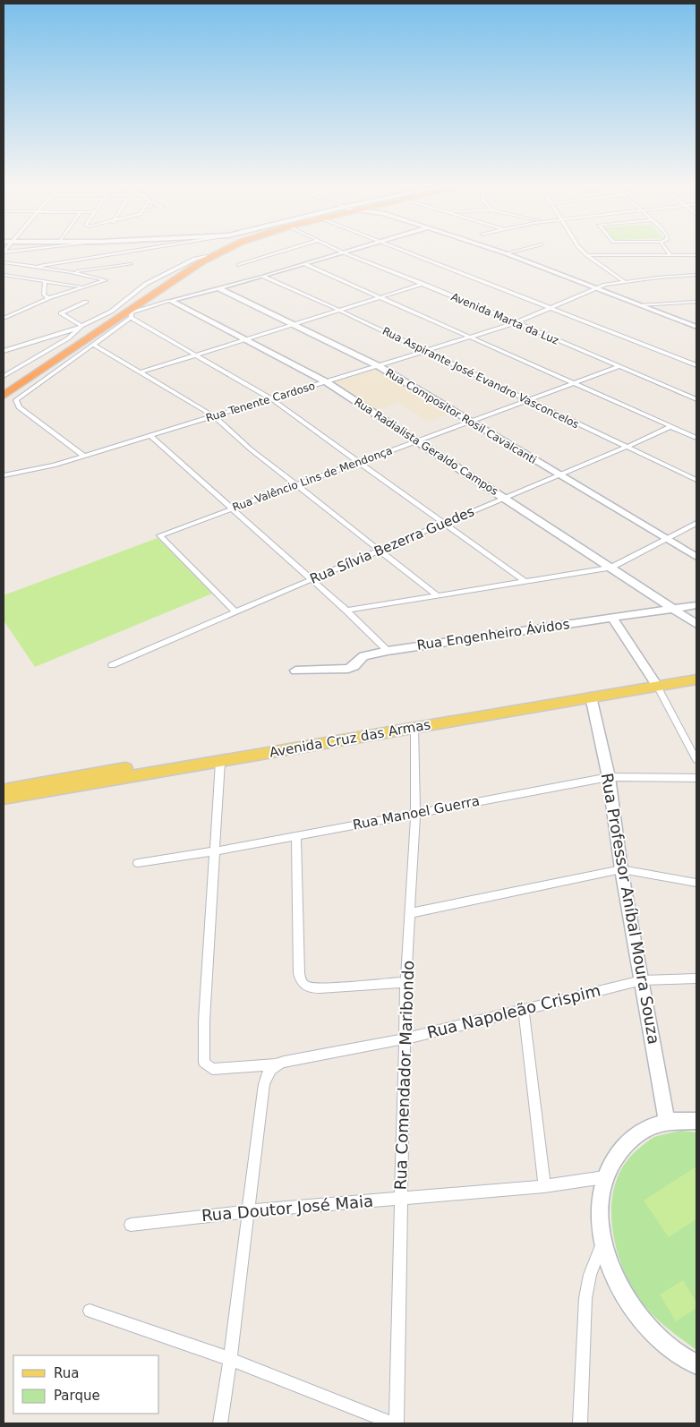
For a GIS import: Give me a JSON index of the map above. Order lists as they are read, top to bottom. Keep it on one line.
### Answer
{"streets":{"main road":["Avenida Cruz das Armas"],"street":["Avenida Marta da Luz","Rua Aspirante José Evandro Vasconcelos","Rua Tenente Cardoso","Rua Compositor Rosil Cavalcanti","Rua Radialista Geraldo Campos","Rua Valêncio Lins de Mendonça","Rua Sílvia Bezerra Guedes","Rua Engenheiro Ávidos","Rua Manoel Guerra","Rua Professor Aníbal Moura Souza","Rua Napoleão Crispim","Rua Comendador Maribondo","Rua Doutor José Maia"]},"crossings":[["Avenida Marta da Luz","Rua Tenente Cardoso"],["Avenida Marta da Luz","Rua Valêncio Lins de Mendonça"],["Rua Aspirante José Evandro Vasconcelos","Rua Tenente Cardoso"],["Rua Aspirante José Evandro Vasconcelos","Rua Valêncio Lins de Mendonça"],["Rua Aspirante José Evandro Vasconcelos","Rua Sílvia Bezerra Guedes"],["Rua Tenente Cardoso","Rua Compositor Rosil Cavalcanti"],["Rua Tenente Cardoso","Rua Radialista Geraldo Campos"],["Rua Compositor Rosil Cavalcanti","Rua Valêncio Lins de Mendonça"],["Rua Compositor Rosil Cavalcanti","Rua Sílvia Bezerra Guedes"],["Rua Radialista Geraldo Campos","Rua Valêncio Lins de Mendonça"],["Rua Radialista Geraldo Campos","Rua Sílvia Bezerra Guedes"],["Rua Radialista Geraldo Campos","Rua Engenheiro Ávidos"],["Rua Valêncio Lins de Mendonça","Rua Sílvia Bezerra Guedes"],["Avenida Cruz das Armas","Rua Professor Aníbal Moura Souza"],["Avenida Cruz das Armas","Rua Comendador Maribondo"],["Rua Manoel Guerra","Rua Professor Aníbal Moura Souza"],["Rua Manoel Guerra","Rua Napoleão Crispim"],["Rua Manoel Guerra","Rua Comendador Maribondo"],["Rua Professor Aníbal Moura Souza","Rua Napoleão Crispim"],["Rua Napoleão Crispim","Rua Comendador Maribondo"],["Rua Comendador Maribondo","Rua Doutor José Maia"]],"legend":["Rua","Parque"]}
